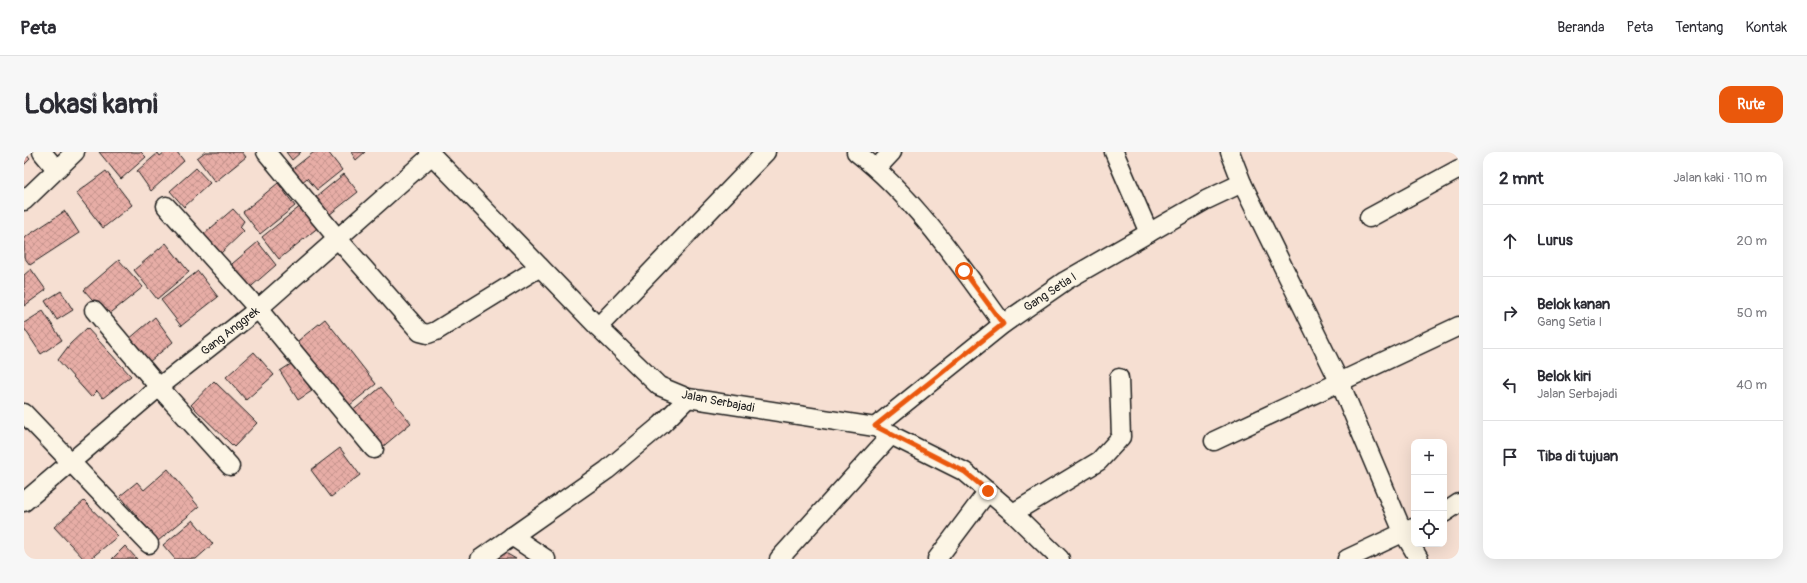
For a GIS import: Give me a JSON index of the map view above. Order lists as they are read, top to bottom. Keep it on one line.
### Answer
{"streets":{"street":["Gang Setia I","Gang Anggrek","Jalan Serbajadi"]},"crossings":[["Gang Setia I","Jalan Serbajadi"],["Gang Anggrek","Jalan Serbajadi"]],"page":{"header":"Peta","nav":["Beranda","Peta","Tentang","Kontak"],"buttons":"Rute","title":"Lokasi kami","heading":["2 mnt","Jalan kaki · 110 m"],"list":[["Lurus","20 m"],["Belok kanan","Gang Setia I","50 m"],["Belok kiri","Jalan Serbajadi","40 m"],"Tiba di tujuan"],"map_buttons":["+","−"]}}
